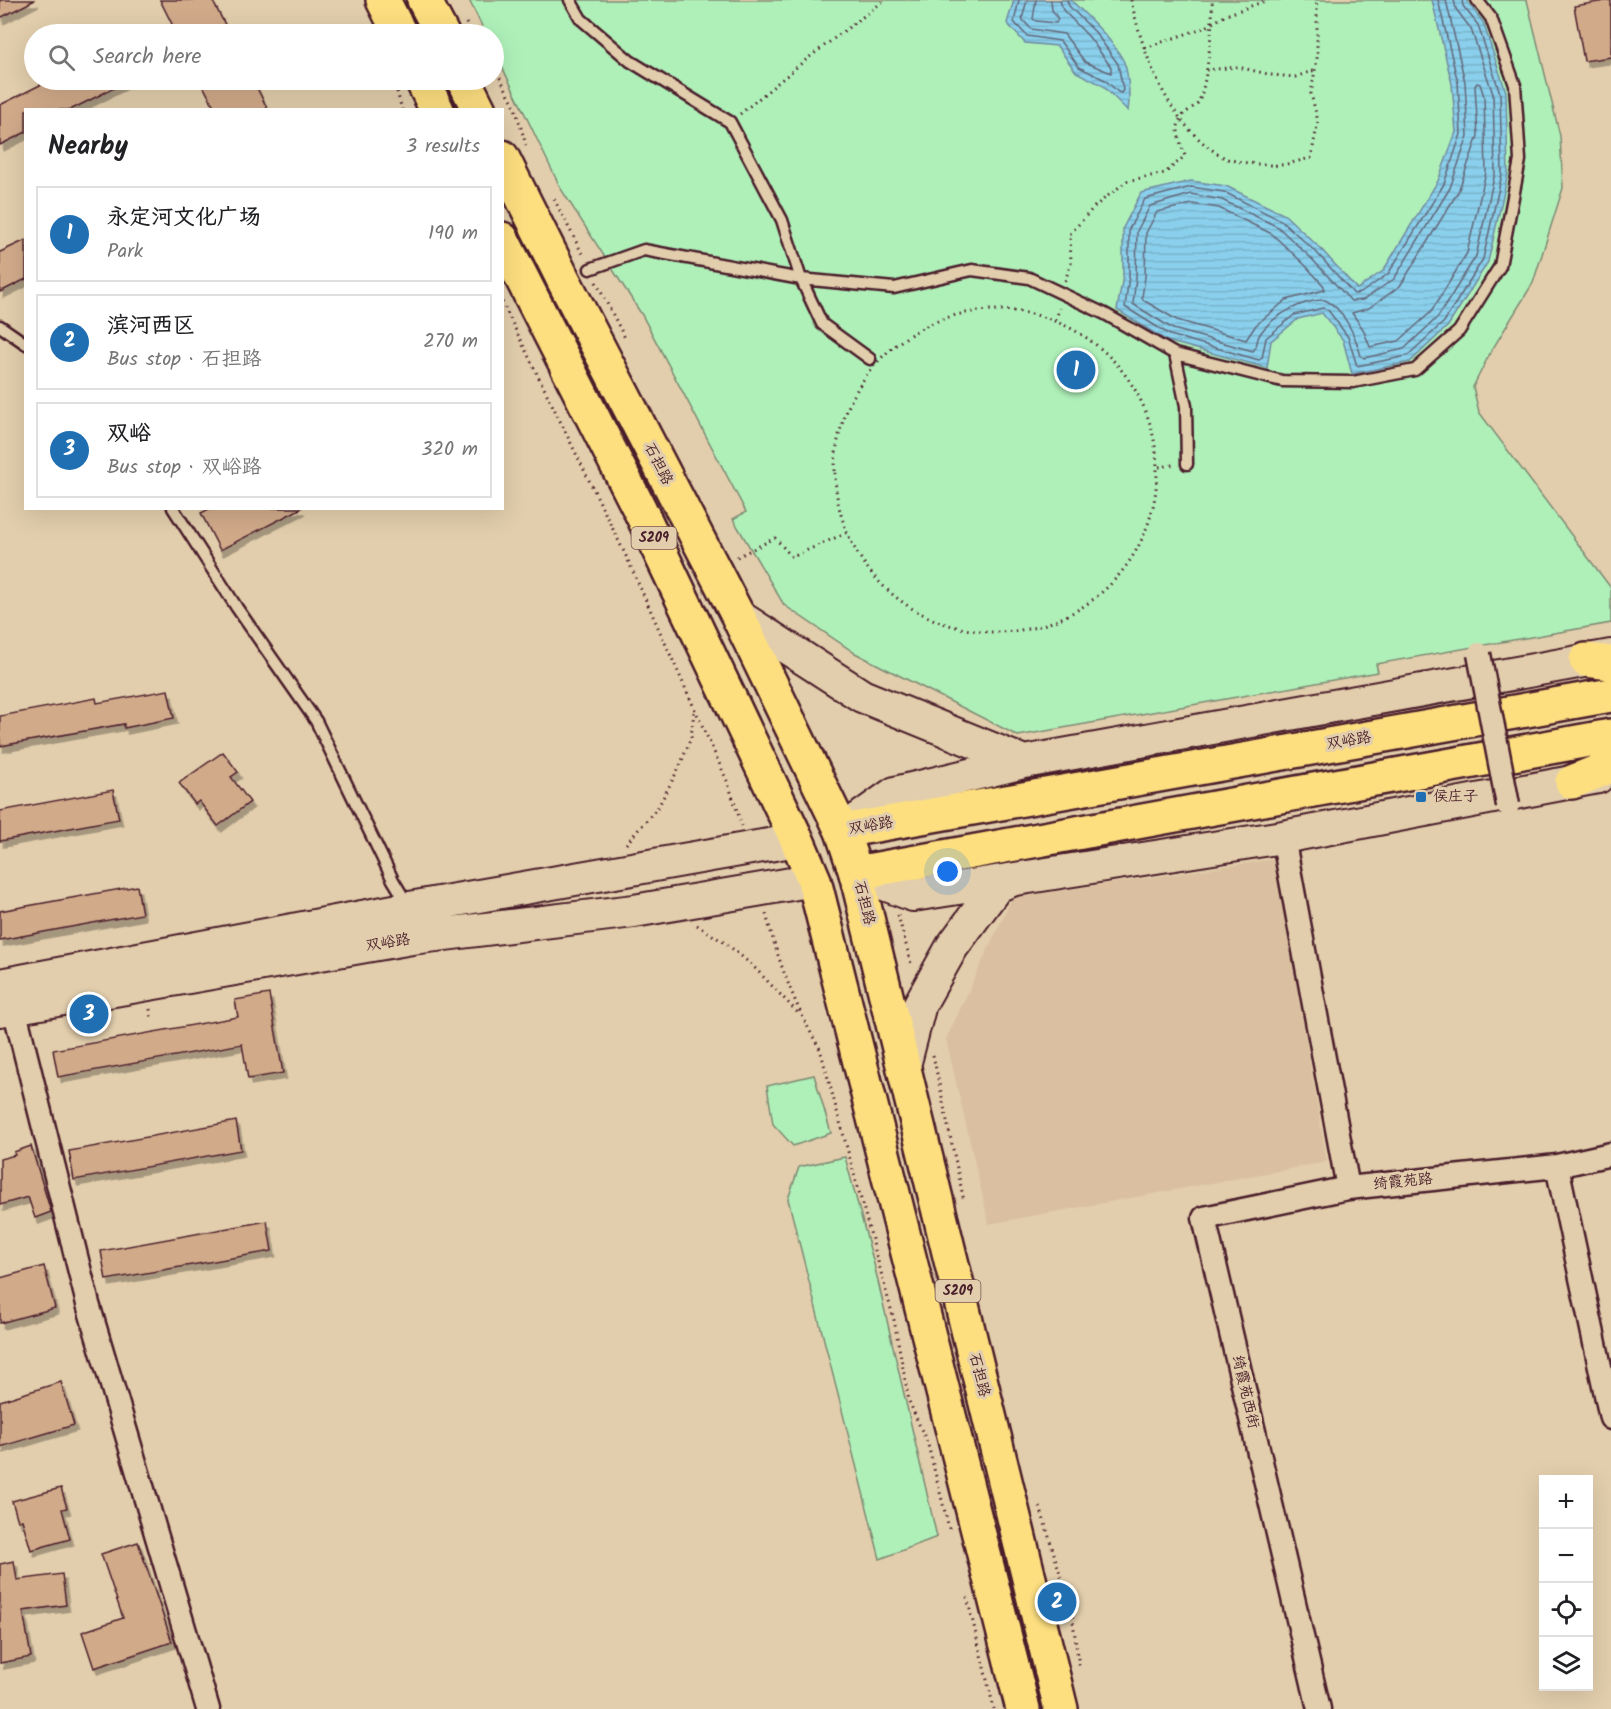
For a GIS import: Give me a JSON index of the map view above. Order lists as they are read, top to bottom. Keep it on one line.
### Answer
{"streets":{"main road":["石担路","S209","双峪路"],"street":["绮霞苑路","绮霞苑西街"]},"crossings":[["石担路","双峪路"],["S209","双峪路"],["绮霞苑路","绮霞苑西街"]],"places":{"transit":["侯庄子"]},"page":{"search":"Search here","heading":["Nearby","3 results"],"list":[{"mark":"1","name":"永定河文化广场","note":"Park","value":"190 m"},{"mark":"2","name":"滨河西区","note":"Bus stop · 石担路","value":"270 m"},{"mark":"3","name":"双峪","note":"Bus stop · 双峪路","value":"320 m"}],"pins":["1","3","2"],"map_buttons":["+","−"]}}
